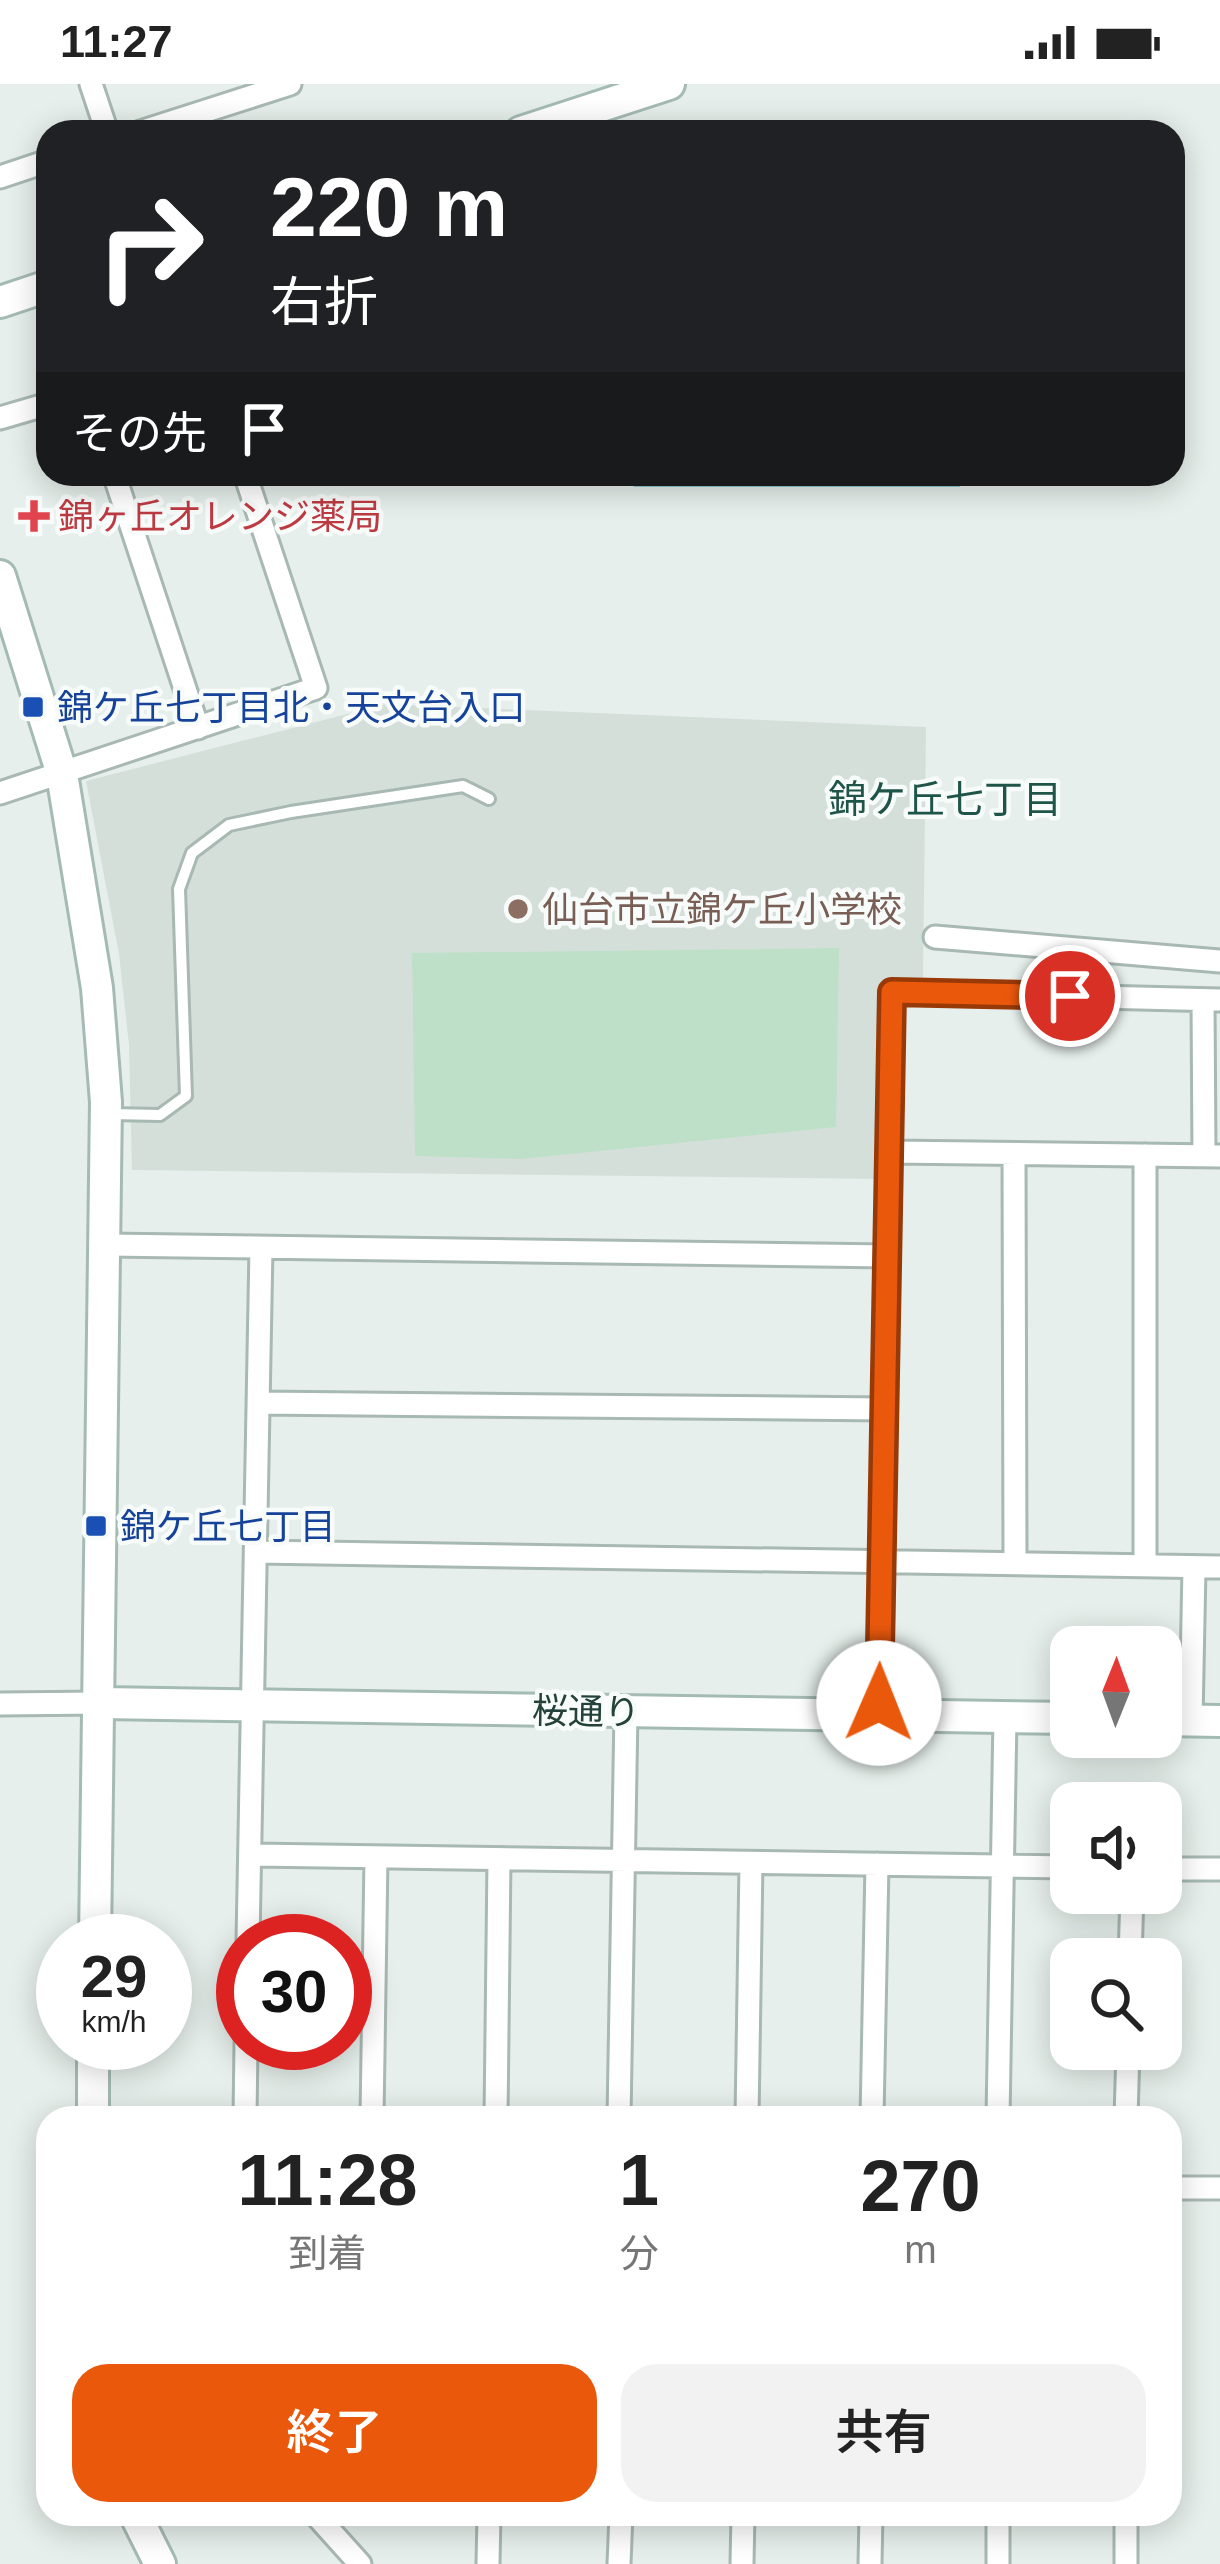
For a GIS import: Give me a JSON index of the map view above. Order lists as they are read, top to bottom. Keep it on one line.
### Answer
{"streets":{"street":["桜通り"]},"districts":["錦ケ丘七丁目"],"places":{"health":["錦ヶ丘オレンジ薬局"],"transit":["錦ケ丘七丁目北・天文台入口","錦ケ丘七丁目"],"other":["仙台市立錦ケ丘小学校"]},"north":"top","page":{"status":"11:27","turn":["220 m","右折"],"then":"その先","speed":"29 km/h","limit":"30","eta":["11:28","到着","1","分","270","m"],"buttons":["終了","共有"]}}
